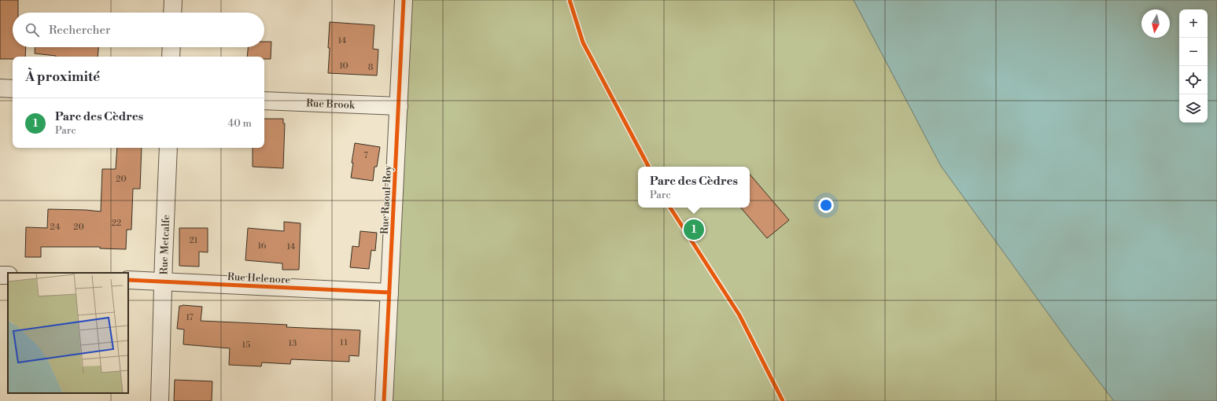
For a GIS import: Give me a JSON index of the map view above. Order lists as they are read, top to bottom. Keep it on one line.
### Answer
{"streets":{"street":["Rue Brook","Rue Raoul-Roy","Rue Metcalfe","Rue Helenore"]},"crossings":[["Rue Brook","Rue Raoul-Roy"],["Rue Raoul-Roy","Rue Helenore"],["Rue Metcalfe","Rue Helenore"]],"house_numbers":["14","10","8","7","20","22","24","20","21","16","14","17","11","13","15"],"north":"bottom","page":{"map_buttons":["+","−"],"search":"Rechercher","heading":"À proximité","list":[{"mark":"1","name":"Parc des Cèdres","note":"Parc","value":"40 m"}],"popup":["Parc des Cèdres","Parc"],"pins":"1"}}
